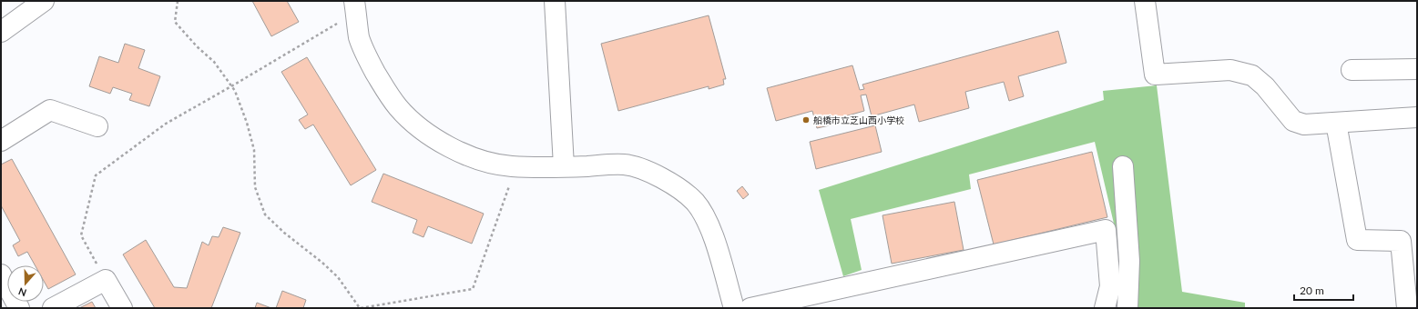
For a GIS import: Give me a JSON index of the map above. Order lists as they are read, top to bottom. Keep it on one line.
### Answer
{"places":["船橋市立芝山西小学校"],"scale_bar":"20 m","north":"bottom"}
